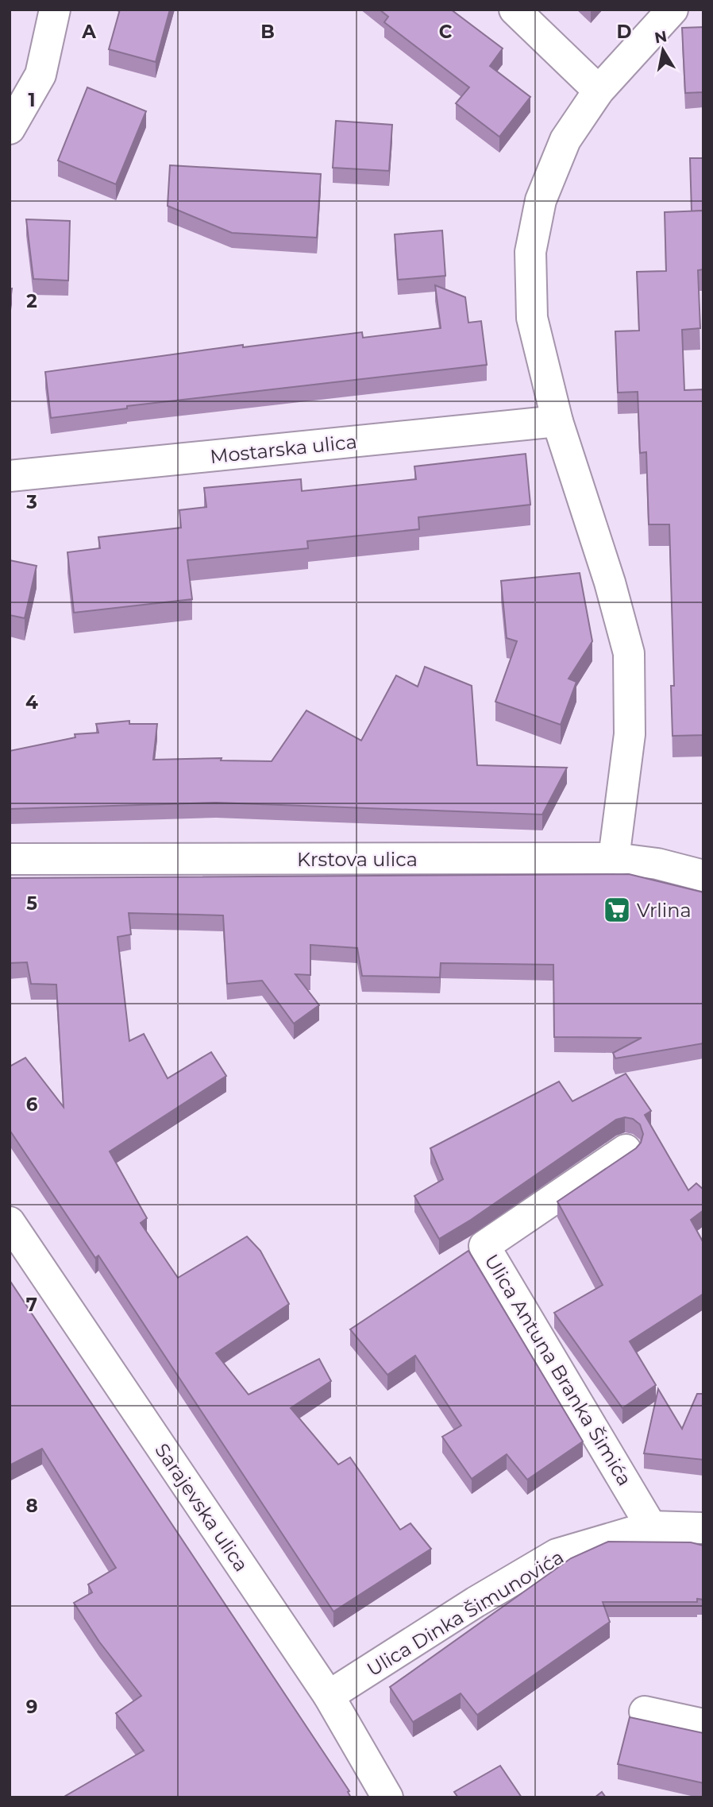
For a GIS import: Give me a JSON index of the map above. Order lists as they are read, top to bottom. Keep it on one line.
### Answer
{"streets":{"street":["Mostarska ulica","Krstova ulica","Ulica Antuna Branka Šimića","Sarajevska ulica","Ulica Dinka Šimunovića"]},"crossings":[["Ulica Antuna Branka Šimića","Ulica Dinka Šimunovića"],["Sarajevska ulica","Ulica Dinka Šimunovića"]],"places":{"supermarket":["Vrlina"]},"north":"top","grid":{"columns":["A","B","C","D"],"rows":["1","2","3","4","5","6","7","8","9"]}}
